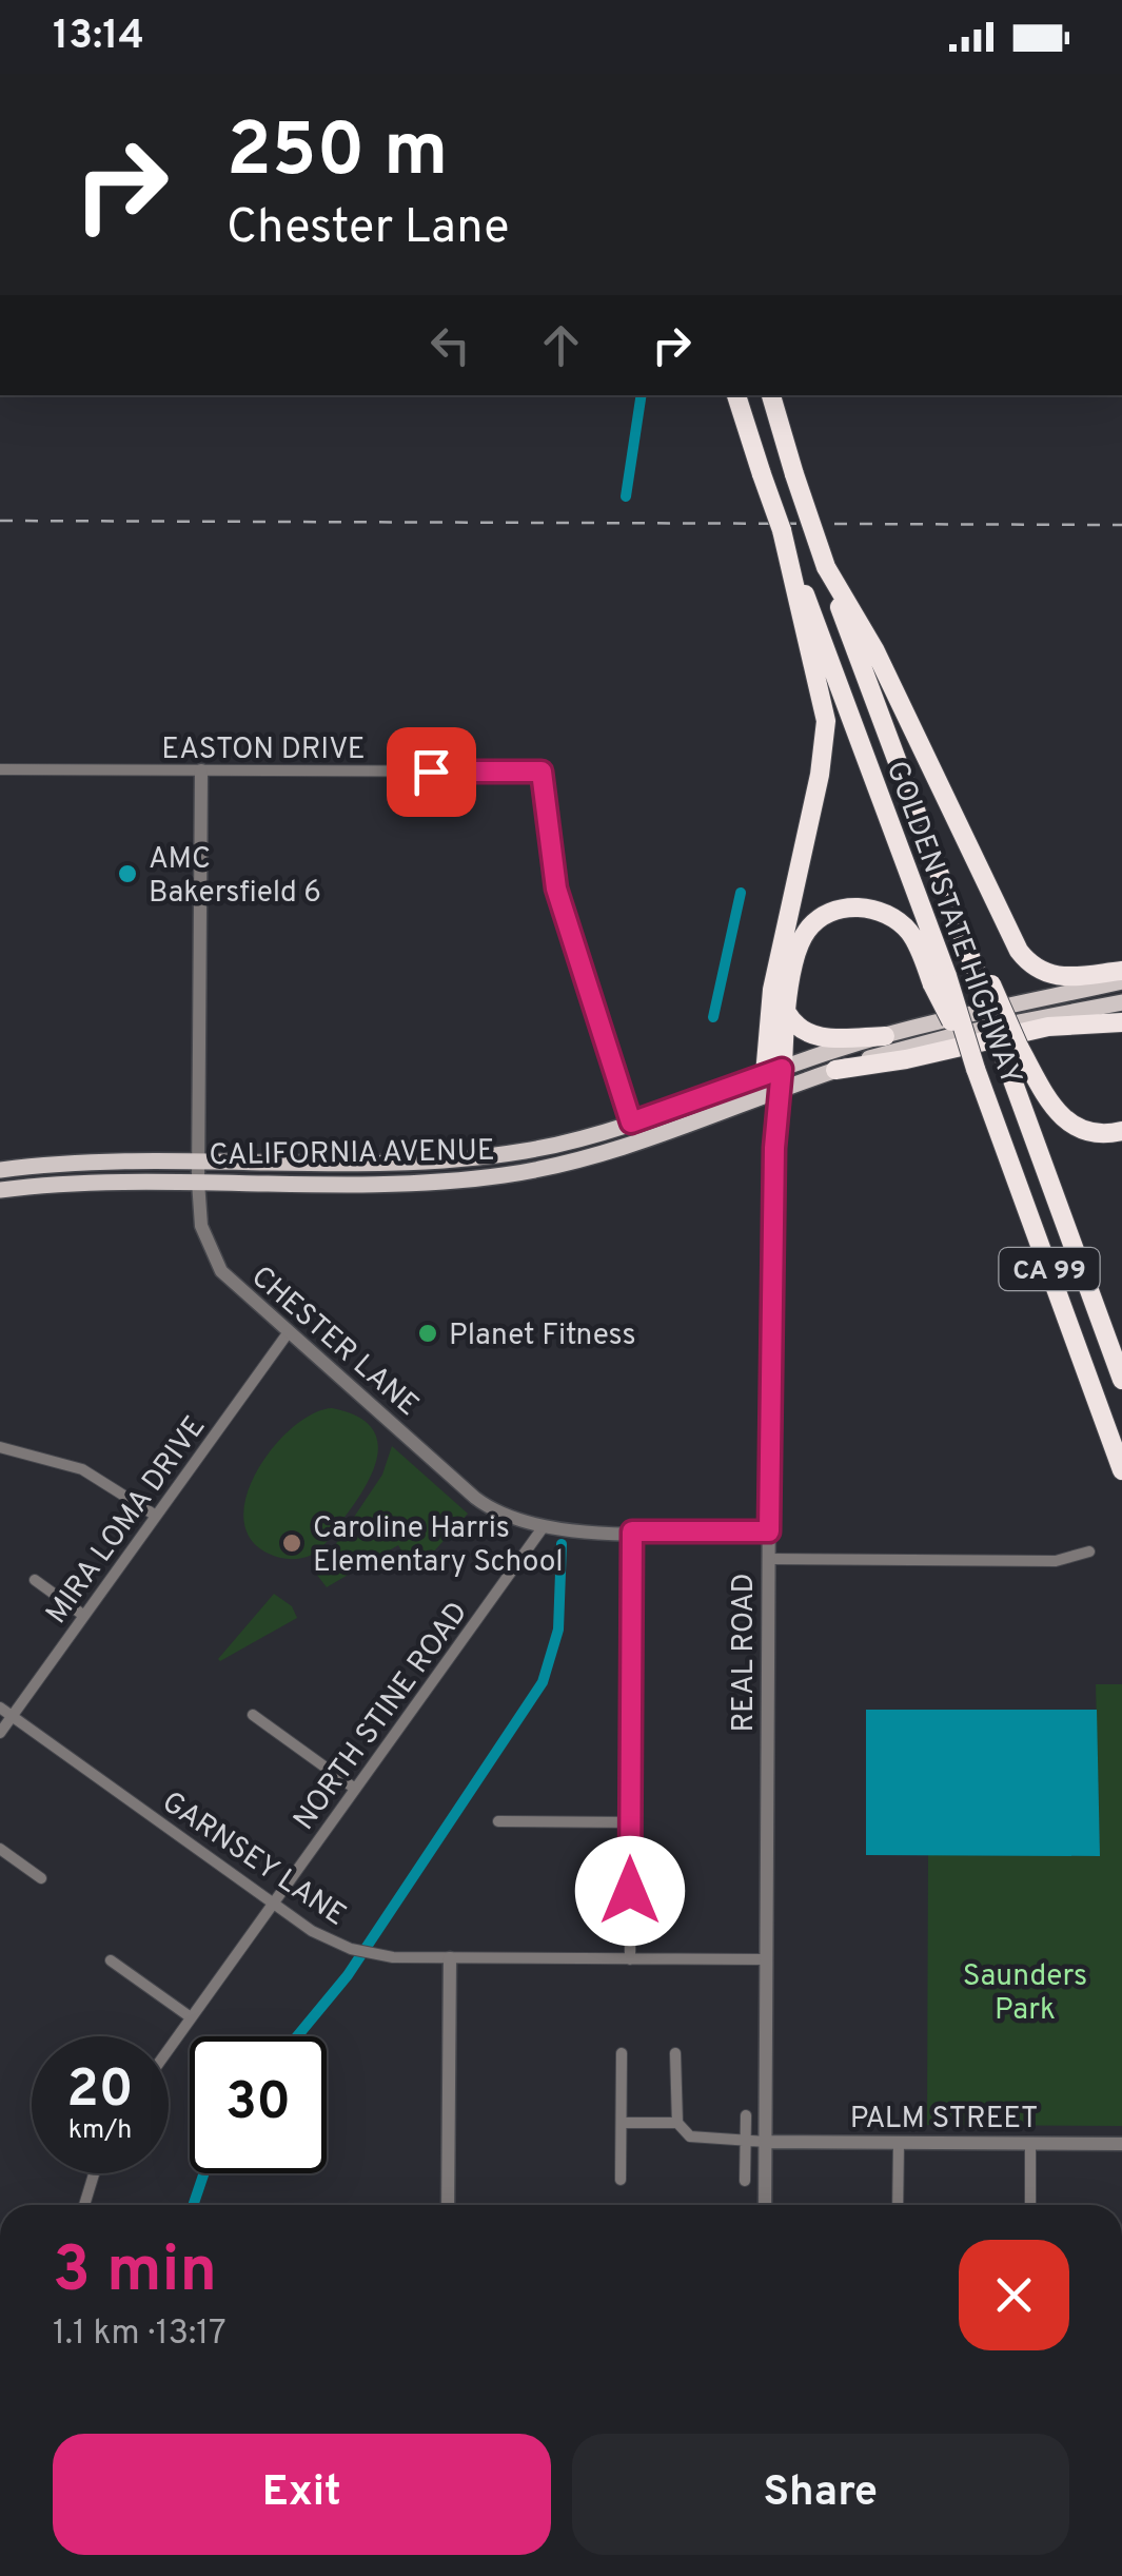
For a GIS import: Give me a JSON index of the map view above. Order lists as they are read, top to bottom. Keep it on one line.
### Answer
{"streets":{"highway":["GOLDEN STATE HIGHWAY","CA 99"],"main road":["CALIFORNIA AVENUE"],"street":["EASTON DRIVE","CHESTER LANE","MIRA LOMA DRIVE","REAL ROAD","NORTH STINE ROAD","GARNSEY LANE","PALM STREET"]},"crossings":[["EASTON DRIVE","CALIFORNIA AVENUE"],["EASTON DRIVE","CHESTER LANE"],["CALIFORNIA AVENUE","CHESTER LANE"],["CALIFORNIA AVENUE","REAL ROAD"],["CHESTER LANE","MIRA LOMA DRIVE"],["CHESTER LANE","REAL ROAD"],["CHESTER LANE","NORTH STINE ROAD"],["MIRA LOMA DRIVE","GARNSEY LANE"],["REAL ROAD","GARNSEY LANE"],["REAL ROAD","PALM STREET"],["NORTH STINE ROAD","GARNSEY LANE"]],"parks":["Saunders Park"],"places":["AMC Bakersfield 6","Planet Fitness","Caroline Harris Elementary School"],"page":{"status":"13:14","turn":["250 m","Chester Lane"],"speed":"20 km/h","limit":"30","heading":["3 min","1.1 km · 13:17"],"buttons":["Exit","Share"]}}
